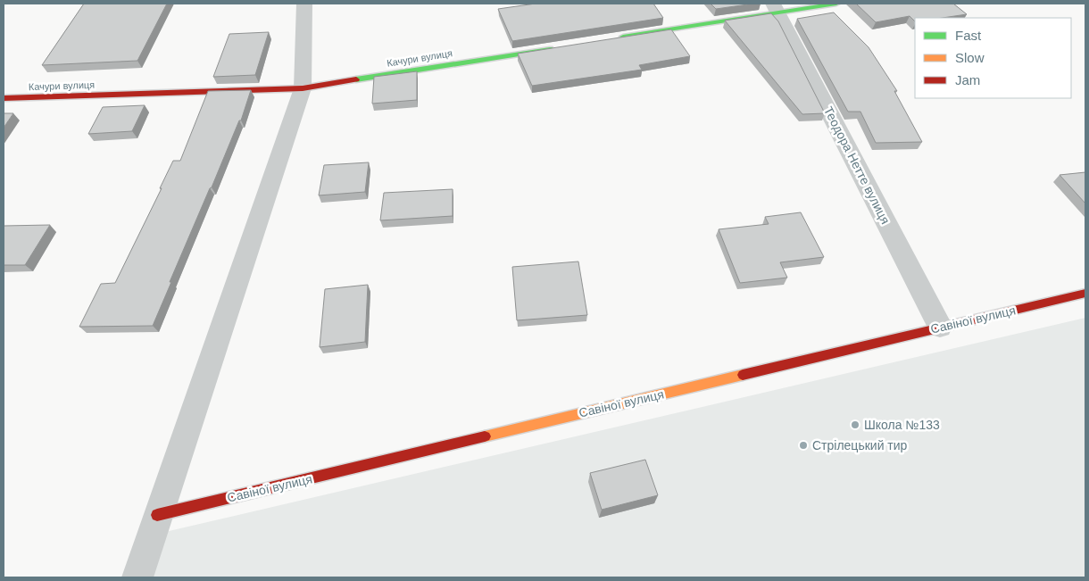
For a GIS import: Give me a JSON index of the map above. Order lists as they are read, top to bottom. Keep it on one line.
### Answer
{"streets":{"street":["Качури вулиця","Теодора Нетте вулиця","Савіної вулиця"]},"crossings":[["Теодора Нетте вулиця","Савіної вулиця"]],"places":["Школа №133","Стрілецький тир"],"legend":["Fast","Slow","Jam"]}
